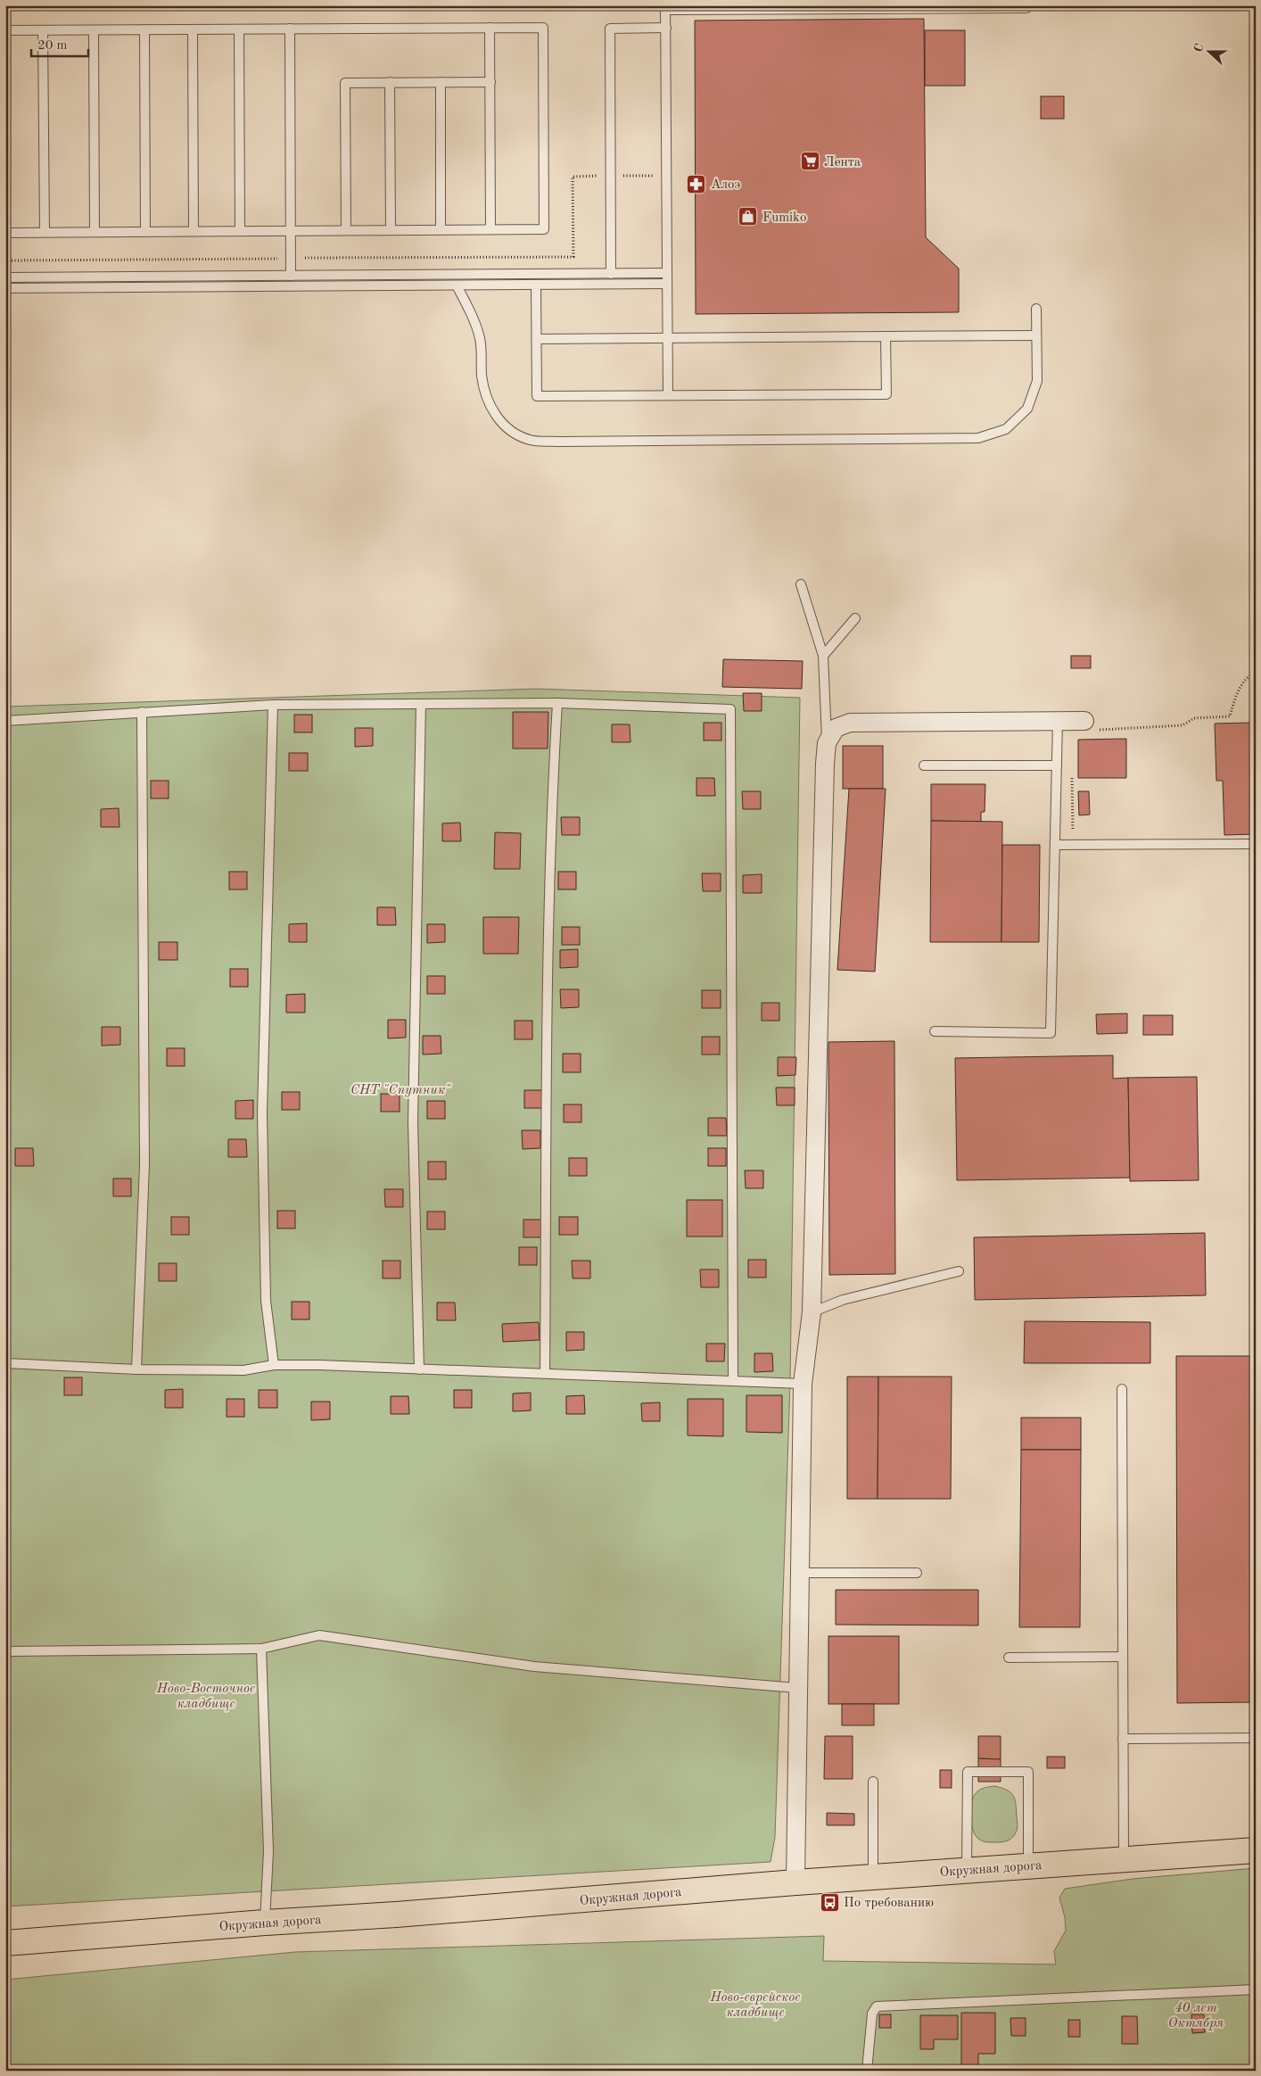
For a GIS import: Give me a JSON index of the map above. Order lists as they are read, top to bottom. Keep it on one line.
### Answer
{"streets":{"main road":["Окружная дорога"]},"parks":["СНТ \"Спутник\"","Ново-Восточное кладбище","Ново-еврейское кладбище","40 лет Октября"],"places":{"supermarket":["Лента"],"pharmacy":["Алоэ"],"shop":["Fumiko"],"bus stop":["По требованию"]},"scale_bar":"20 m","north":"left"}
